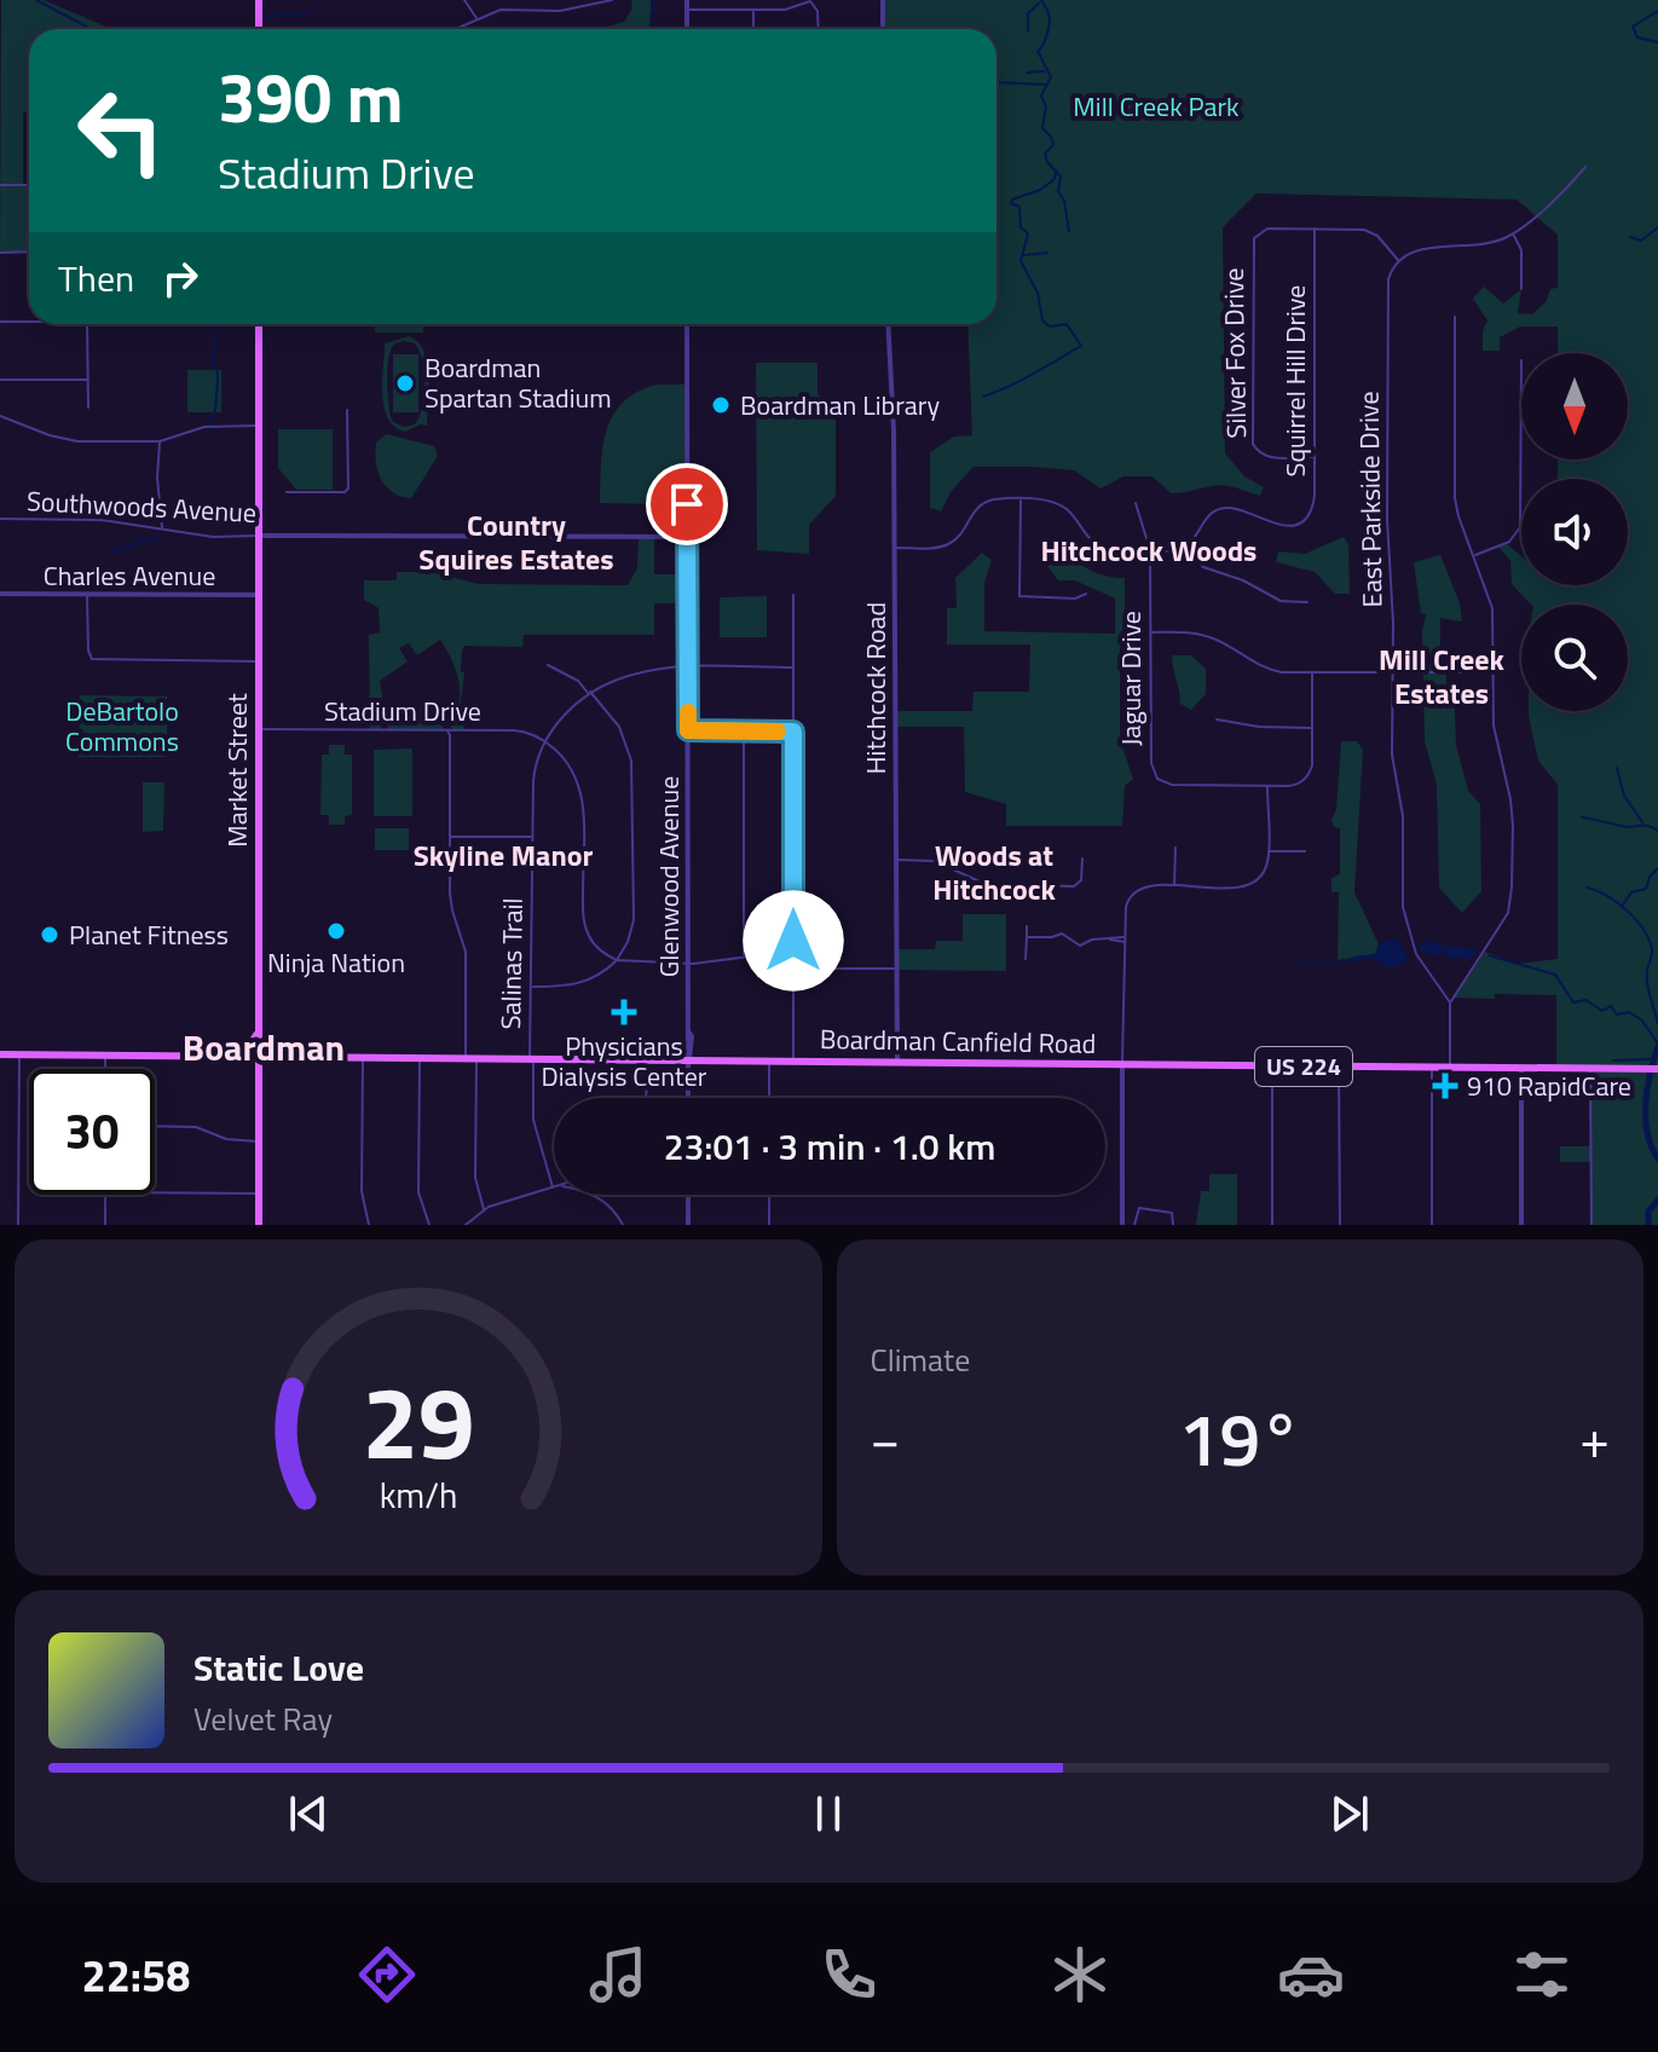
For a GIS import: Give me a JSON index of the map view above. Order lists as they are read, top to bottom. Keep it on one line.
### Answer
{"streets":{"main road":["Market Street","Boardman Canfield Road","US 224"],"street":["Silver Fox Drive","Squirrel Hill Drive","East Parkside Drive","Southwoods Avenue","Charles Avenue","Jaguar Drive","Hitchcock Road","Stadium Drive","Glenwood Avenue","Salinas Trail"]},"crossings":[["Silver Fox Drive","Squirrel Hill Drive"],["Silver Fox Drive","East Parkside Drive"],["Southwoods Avenue","Market Street"],["Southwoods Avenue","Glenwood Avenue"],["Charles Avenue","Market Street"],["Hitchcock Road","Boardman Canfield Road"],["Stadium Drive","Market Street"],["Stadium Drive","Salinas Trail"],["Market Street","Boardman Canfield Road"],["Market Street","US 224"],["Glenwood Avenue","Salinas Trail"],["Glenwood Avenue","Boardman Canfield Road"],["Salinas Trail","Boardman Canfield Road"],["Boardman Canfield Road","US 224"]],"districts":["Country Squires Estates","Hitchcock Woods","Mill Creek Estates","Skyline Manor","Woods at Hitchcock","Boardman"],"parks":["Mill Creek Park","DeBartolo Commons"],"places":{"other":["Boardman Spartan Stadium","Boardman Library","Ninja Nation","Planet Fitness"],"health":["Physicians Dialysis Center","910 RapidCare"]},"north":"bottom","page":{"turn":["390 m","Stadium Drive"],"then":"Then","limit":"30","trip":"23:01 · 3 min · 1.0 km","tile":"Climate","heat":["−","19°","+"],"song":["Static Love","Velvet Ray"],"tabs":"22:58","gauge":["29","km/h"]}}
